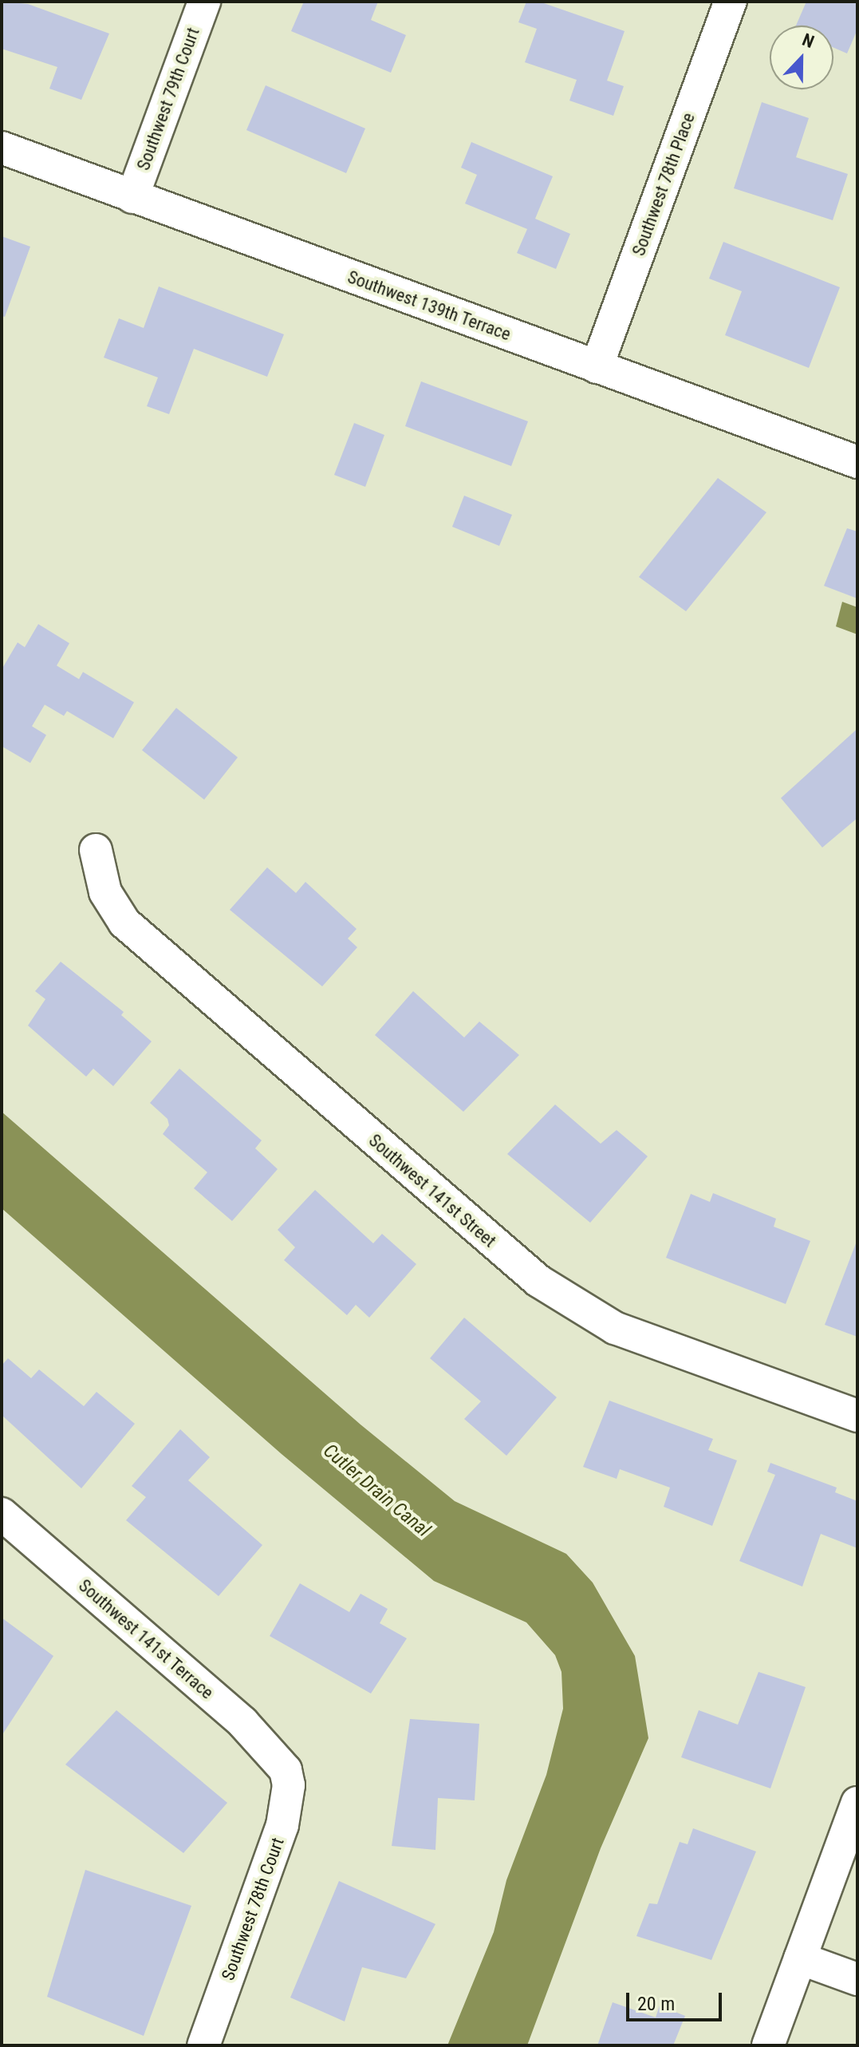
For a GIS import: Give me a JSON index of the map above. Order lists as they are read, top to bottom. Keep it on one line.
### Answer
{"streets":{"street":["Southwest 79th Court","Southwest 78th Place","Southwest 139th Terrace","Southwest 141st Street","Southwest 141st Terrace","Southwest 78th Court"]},"crossings":[["Southwest 79th Court","Southwest 139th Terrace"],["Southwest 78th Place","Southwest 139th Terrace"],["Southwest 141st Terrace","Southwest 78th Court"]],"water":["Cutler Drain Canal"],"scale_bar":"20 m","north":"top"}
